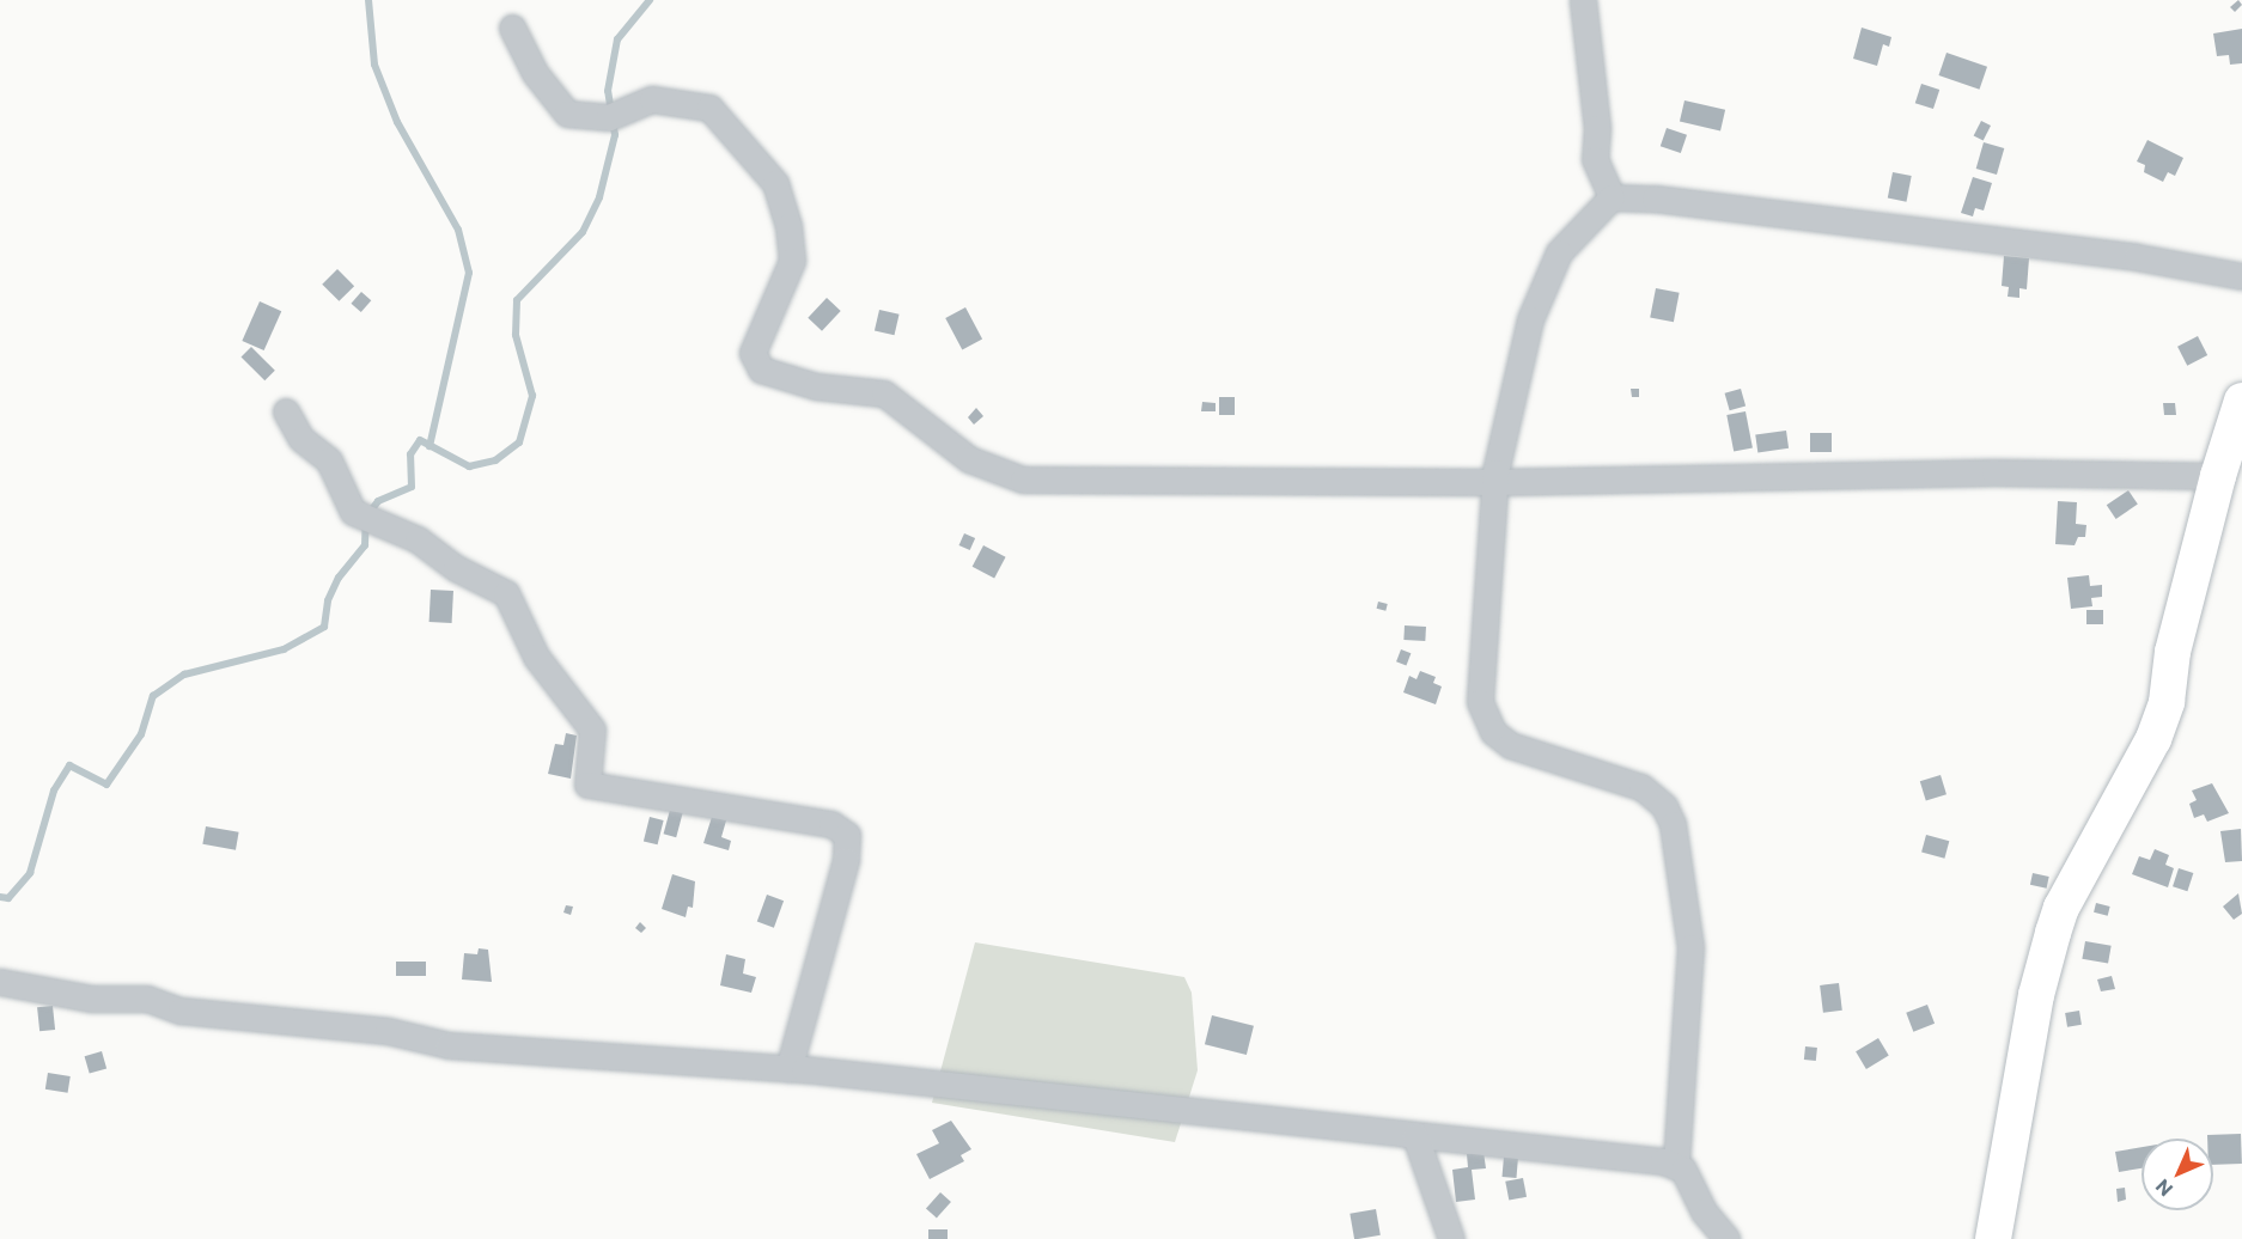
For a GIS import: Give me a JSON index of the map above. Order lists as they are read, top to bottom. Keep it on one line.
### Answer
{"north":"bottom left"}
